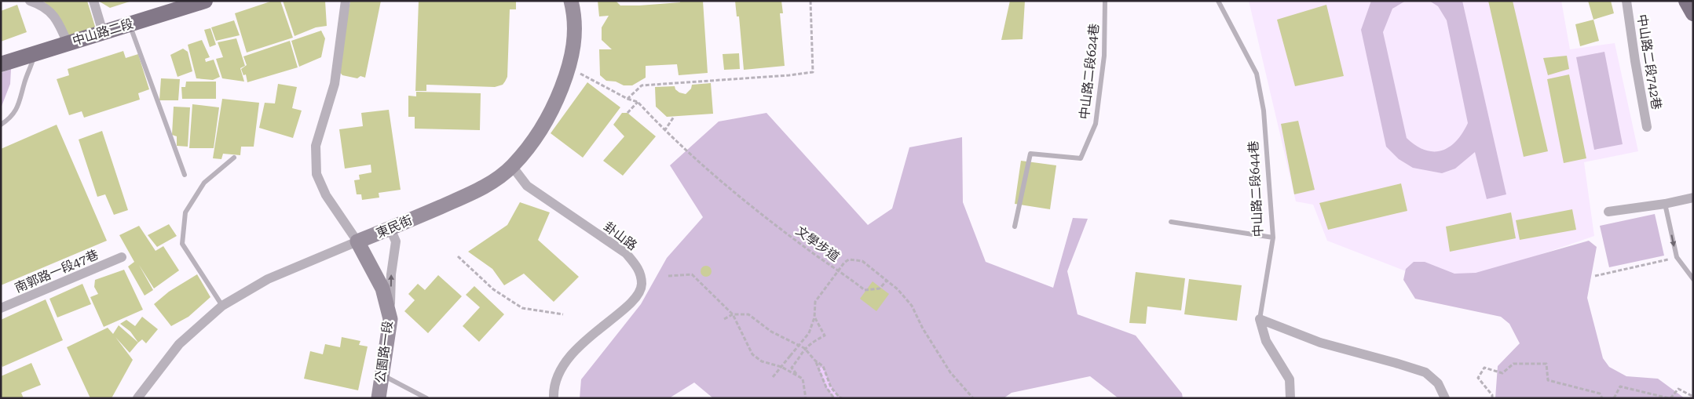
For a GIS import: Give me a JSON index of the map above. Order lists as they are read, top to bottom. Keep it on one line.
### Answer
{"streets":{"main road":["中山路二段","東民街","公園路一段"],"street":["中山路二段742巷","卦山路","南郭路一段47巷"],"lane":["中山路二段624巷","中山路二段644巷"],"path":["文學步道"]},"crossings":[["東民街","卦山路"],["東民街","文學步道"],["東民街","公園路一段"]]}
